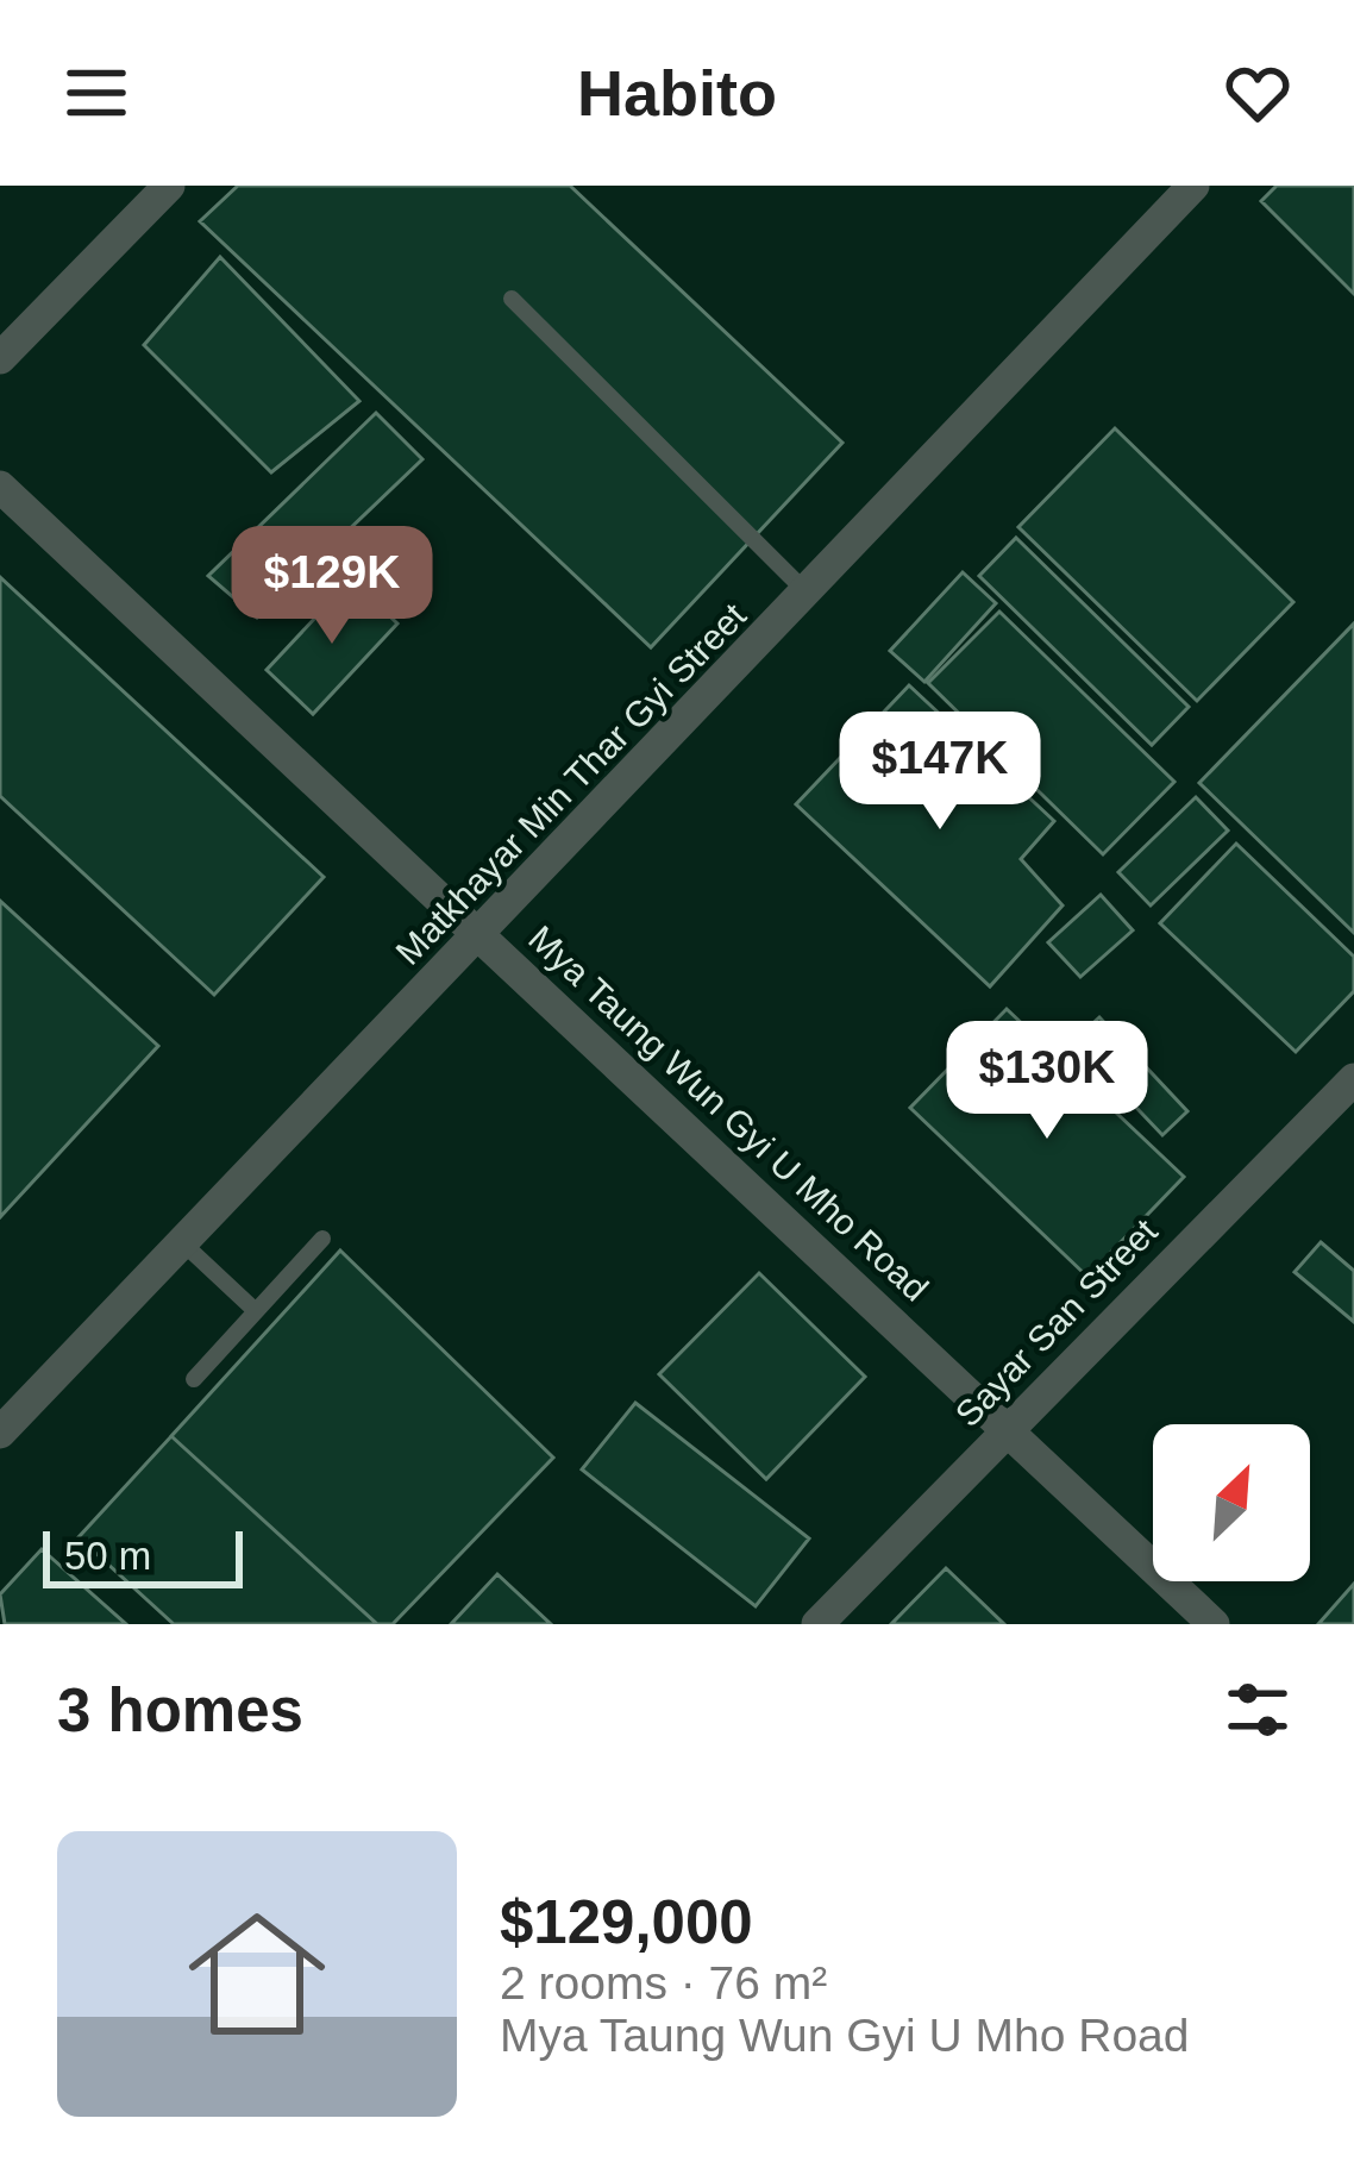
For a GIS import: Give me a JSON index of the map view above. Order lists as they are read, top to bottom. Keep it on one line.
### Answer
{"streets":{"street":["Matkhayar Min Thar Gyi Street","Mya Taung Wun Gyi U Mho Road","Sayar San Street"]},"crossings":[["Matkhayar Min Thar Gyi Street","Mya Taung Wun Gyi U Mho Road"],["Mya Taung Wun Gyi U Mho Road","Sayar San Street"]],"scale_bar":"50 m","north":"top right","page":{"header":"Habito","price":["$129K","$147K","$130K"],"scale":"50 m","heading":"3 homes","list":[{"name":"$129,000","note":"2 rooms · 76 m² · Mya Taung Wun Gyi U Mho Road"}]}}
